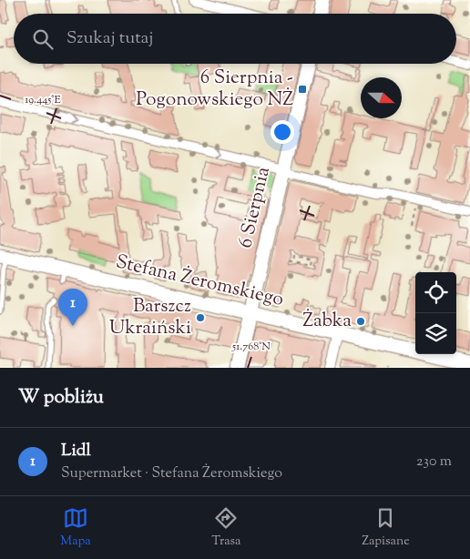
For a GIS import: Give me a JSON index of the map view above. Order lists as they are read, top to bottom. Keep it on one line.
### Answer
{"streets":{"street":["6 Sierpnia","Stefana Żeromskiego"]},"crossings":[["6 Sierpnia","Stefana Żeromskiego"]],"places":{"transit":["6 Sierpnia - Pogonowskiego NŻ"],"other":["Barszcz Ukraiński","Żabka"]},"north":"right","page":{"search":"Szukaj tutaj","pins":"1","heading":"W pobliżu","list":[{"mark":"1","name":"Lidl","note":"Supermarket · Stefana Żeromskiego","value":"230 m"}],"nav":["Mapa","Trasa","Zapisane"]},"coordinates":["19.445°E","51.768°N"]}
